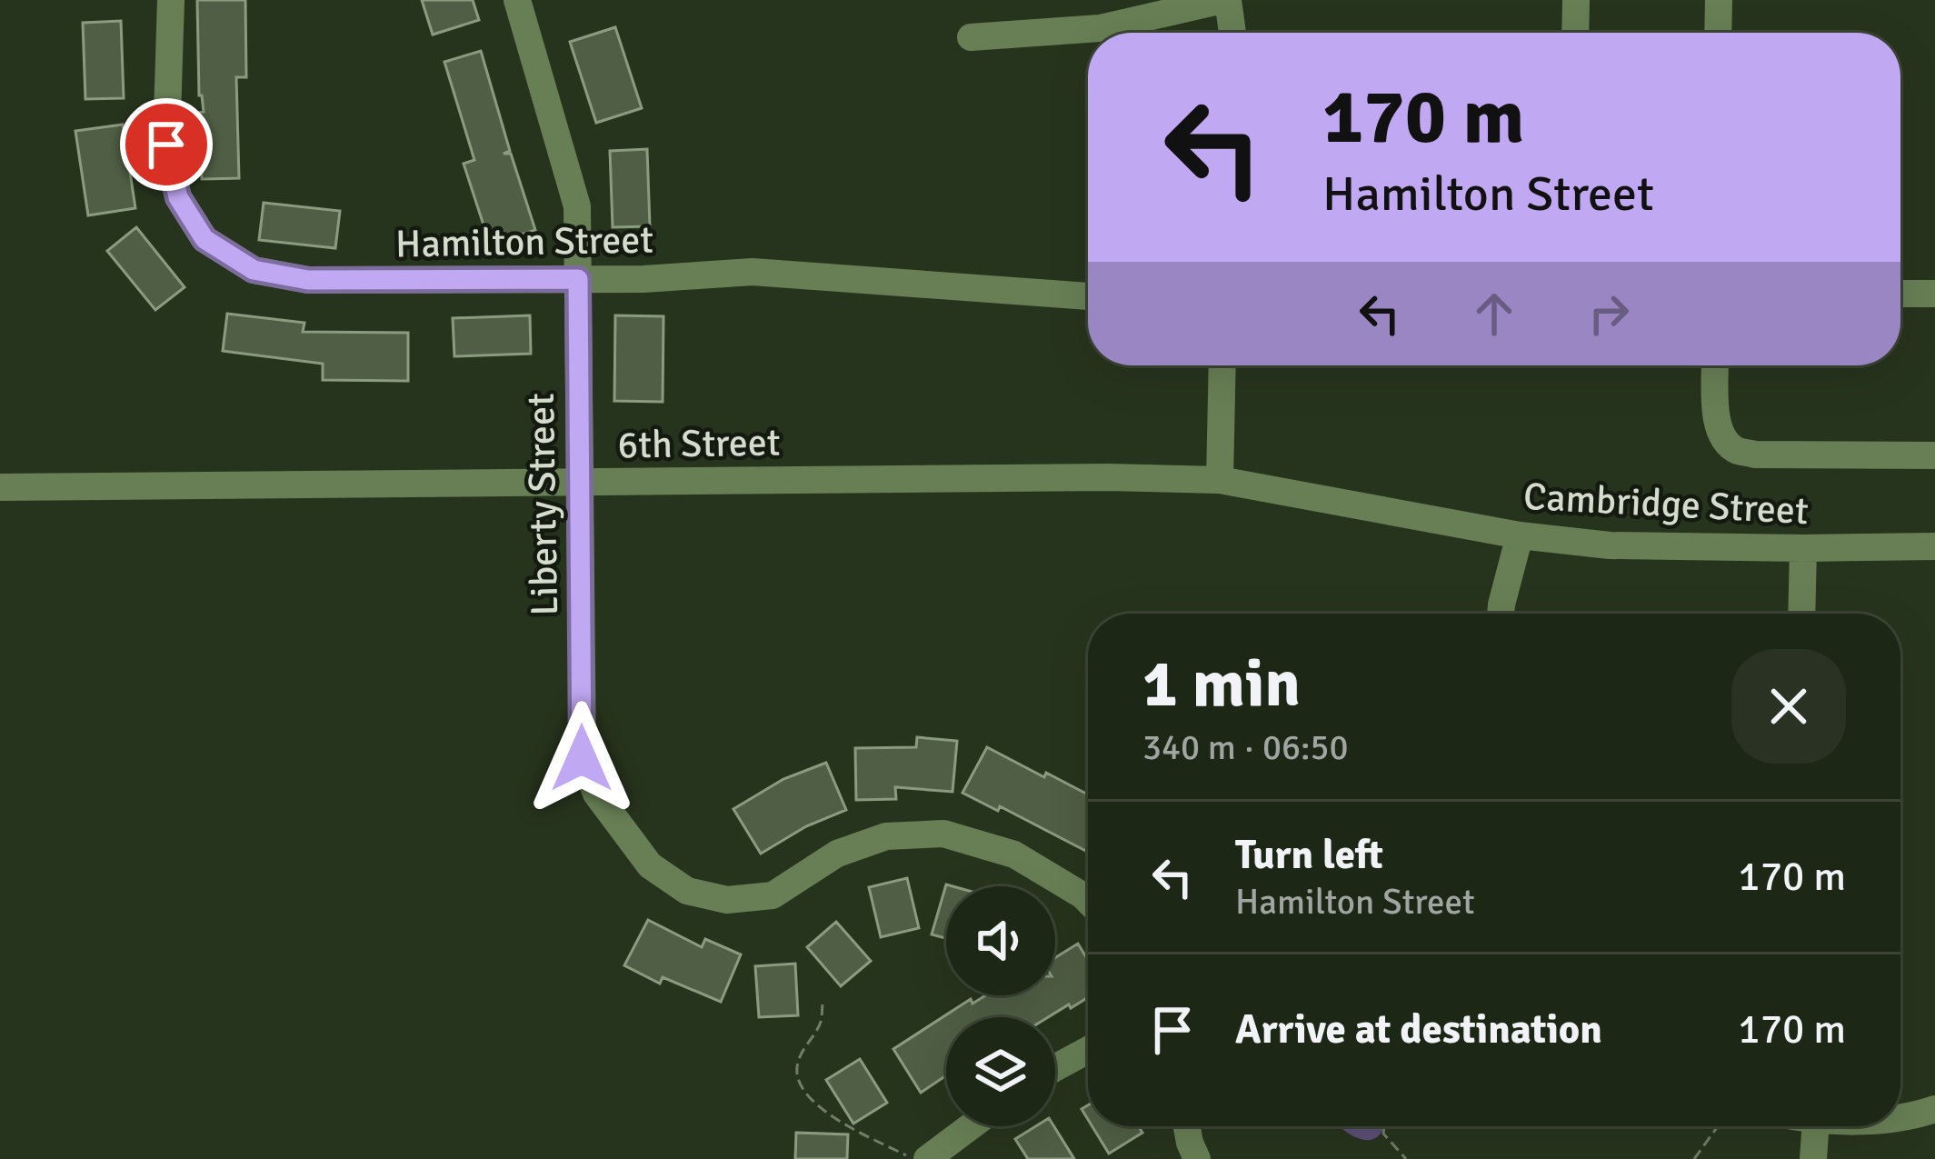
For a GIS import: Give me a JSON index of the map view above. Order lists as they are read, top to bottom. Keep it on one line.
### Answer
{"streets":{"street":["Hamilton Street","6th Street","Cambridge Street","Liberty Street"]},"crossings":[["Hamilton Street","Liberty Street"],["6th Street","Cambridge Street"],["6th Street","Liberty Street"]],"page":{"turn":["170 m","Hamilton Street"],"heading":["1 min","340 m · 06:50"],"list":[{"name":"Turn left","note":"Hamilton Street","value":"170 m"},{"name":"Arrive at destination","value":"170 m"}]}}
